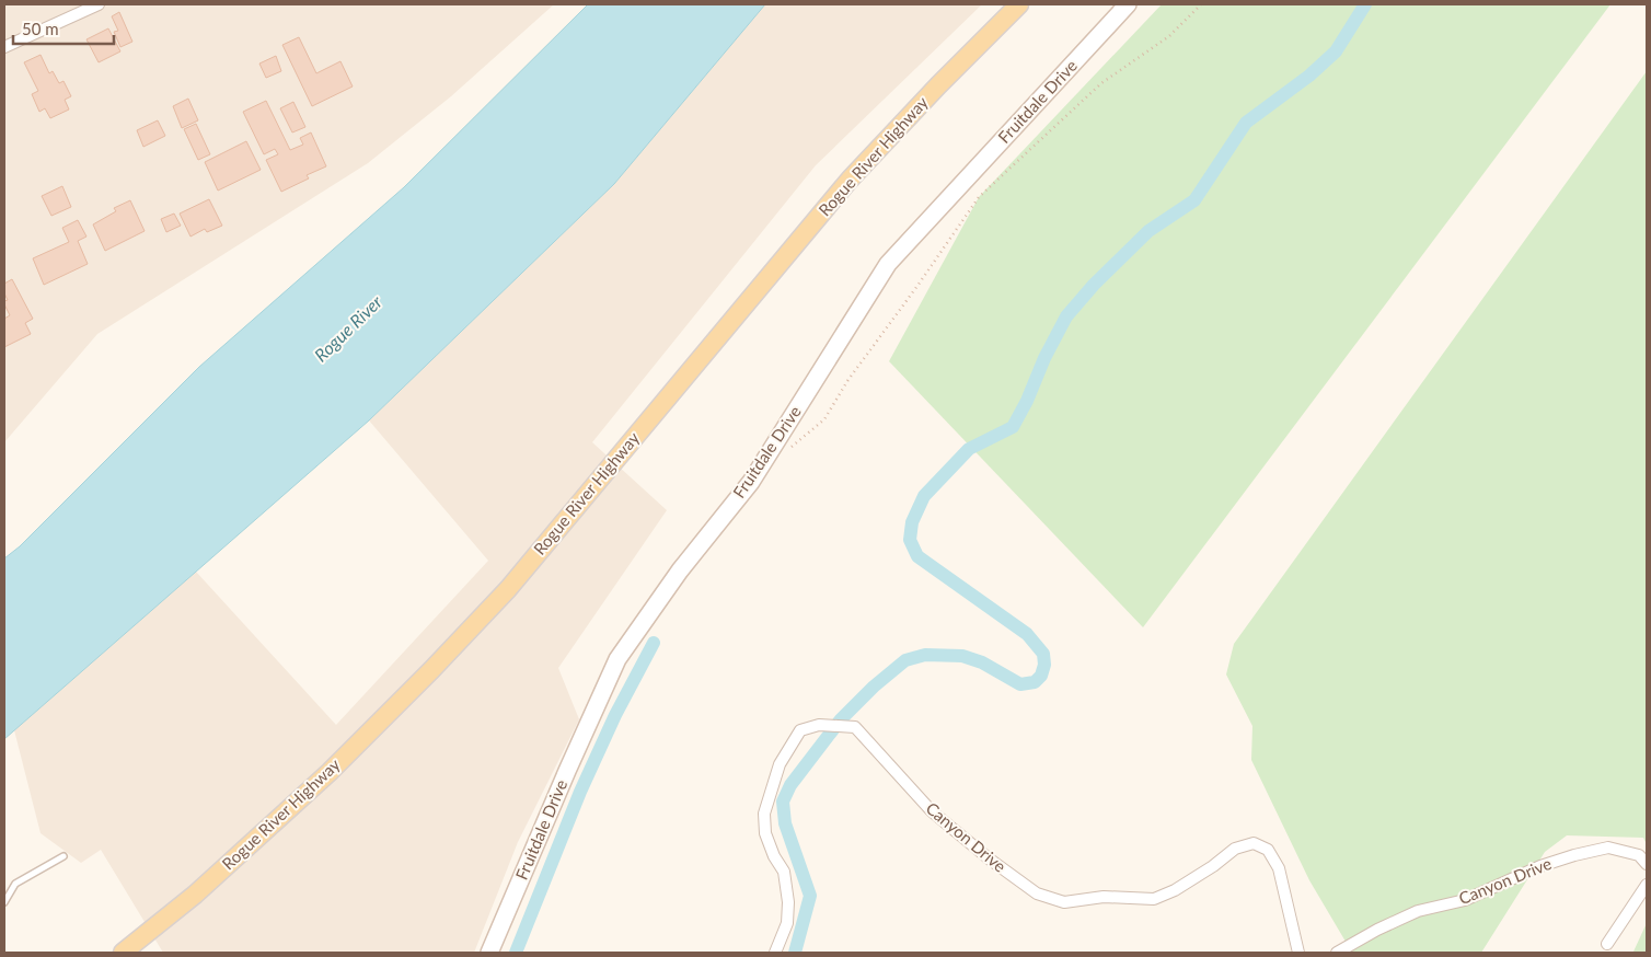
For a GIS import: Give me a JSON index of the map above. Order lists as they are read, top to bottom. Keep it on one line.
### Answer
{"streets":{"main road":["Rogue River Highway"],"street":["Fruitdale Drive","Canyon Drive"]},"water":["Rogue River"],"scale_bar":"50 m"}
